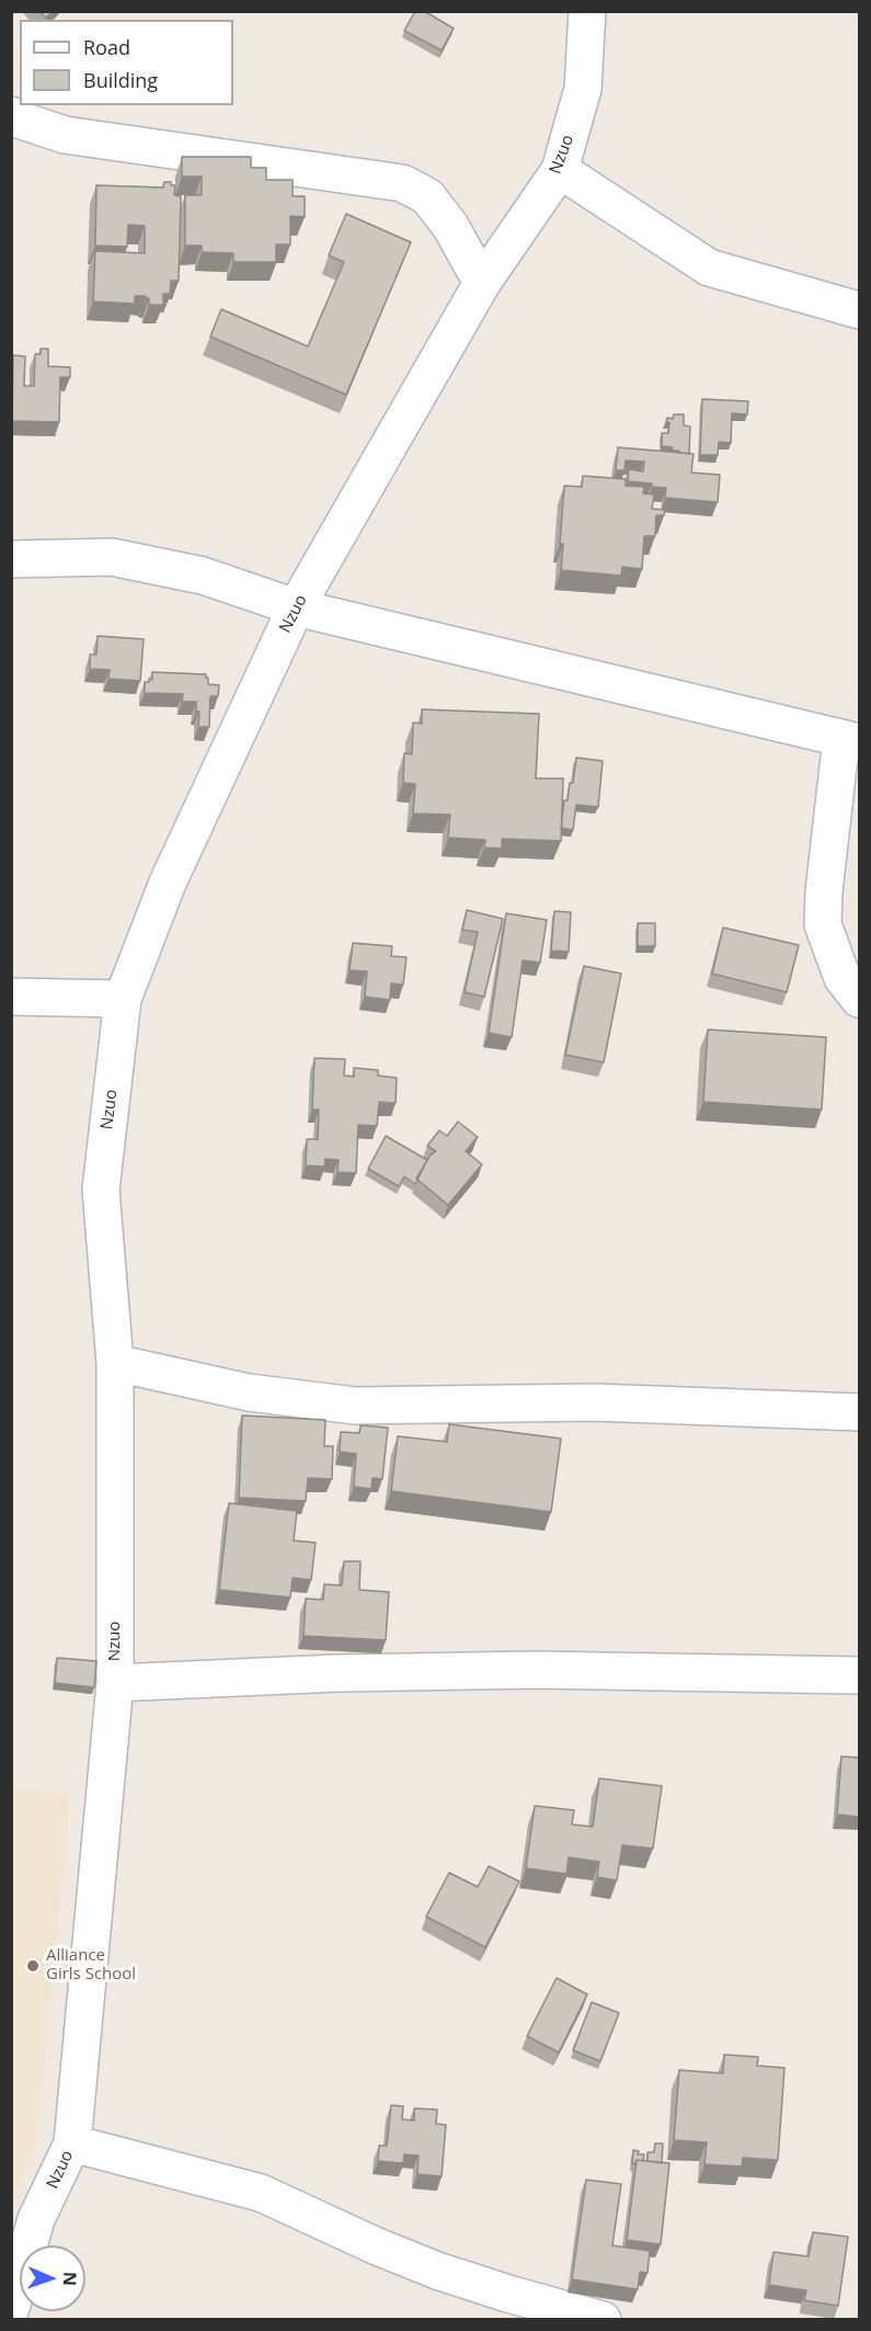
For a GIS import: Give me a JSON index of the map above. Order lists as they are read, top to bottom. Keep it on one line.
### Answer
{"streets":{"street":["Nzuo"]},"places":["Alliance Girls School"],"legend":["Road","Building"],"north":"right"}
